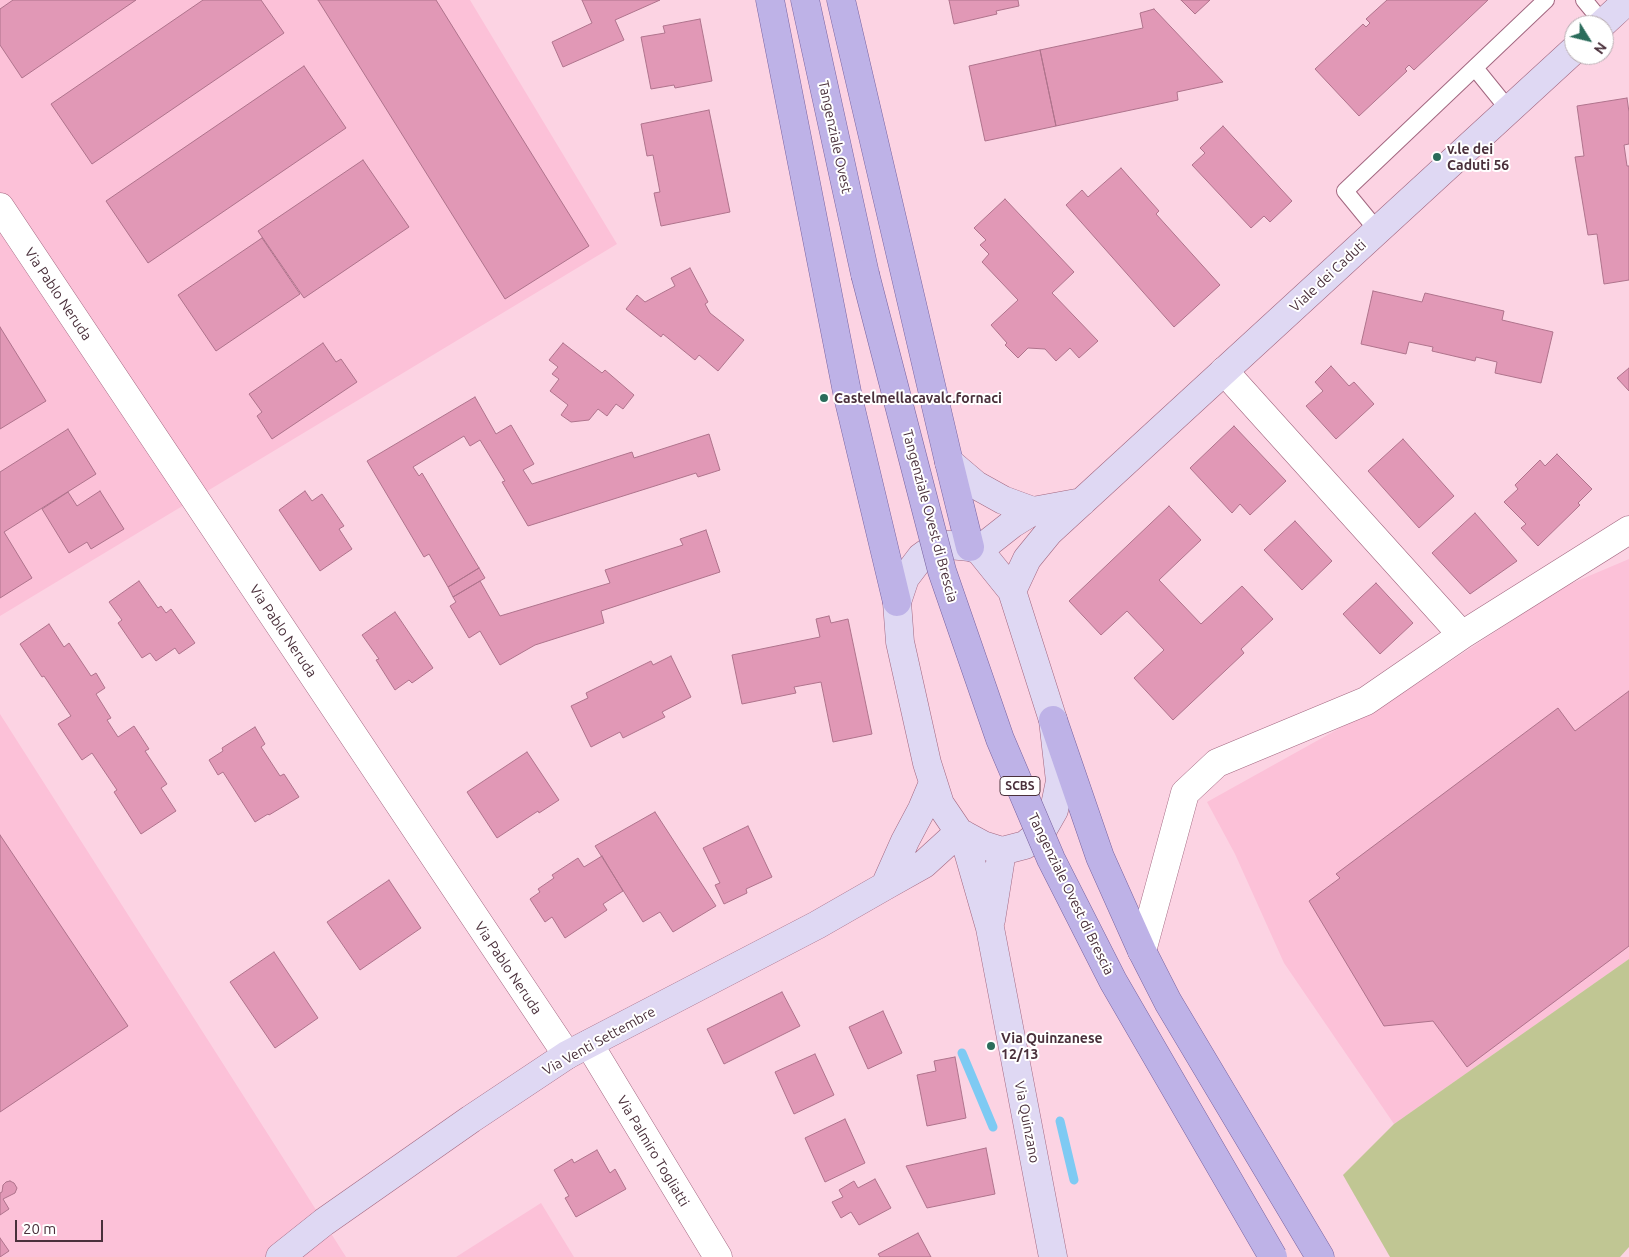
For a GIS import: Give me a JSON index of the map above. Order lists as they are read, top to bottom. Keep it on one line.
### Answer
{"streets":{"main road":["Tangenziale Ovest","Tangenziale Ovest di Brescia","SCBS"],"street":["Viale dei Caduti","Via Pablo Neruda","Via Venti Settembre","Via Quinzano","Via Palmiro Togliatti"]},"crossings":[["Tangenziale Ovest","Tangenziale Ovest di Brescia"],["Via Pablo Neruda","Via Venti Settembre"],["Via Pablo Neruda","Via Palmiro Togliatti"],["Via Venti Settembre","Via Quinzano"],["Via Venti Settembre","Via Palmiro Togliatti"]],"places":["v.le dei Caduti 56","Castelmellacavalc.fornaci","Via Quinzanese 12/13"],"scale_bar":"20 m","north":"bottom right"}
